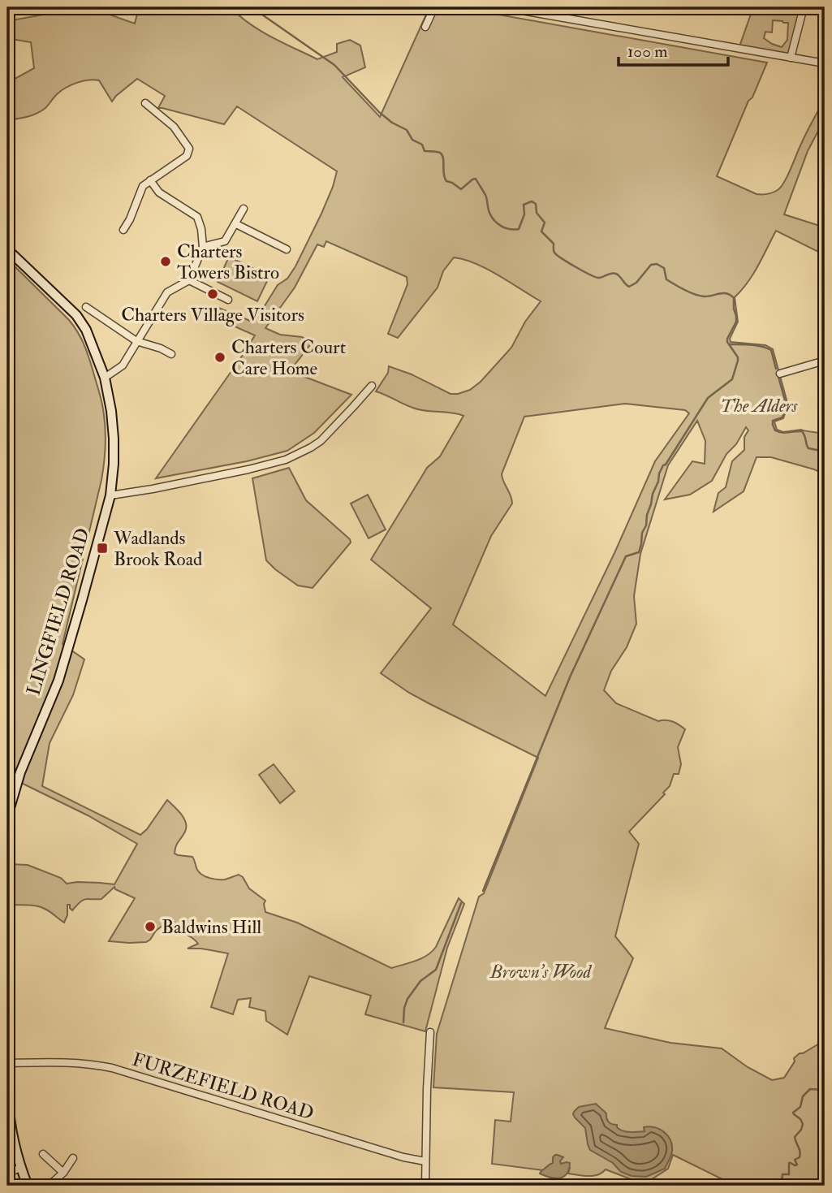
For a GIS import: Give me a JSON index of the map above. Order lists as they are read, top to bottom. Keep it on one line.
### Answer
{"streets":{"street":["LINGFIELD ROAD","FURZEFIELD ROAD"]},"parks":["The Alders","Brown's Wood"],"places":{"other":["Charters Towers Bistro","Charters Village Visitors","Charters Court Care Home","Baldwins Hill"],"transit":["Wadlands Brook Road"]},"scale_bar":"100 m"}
